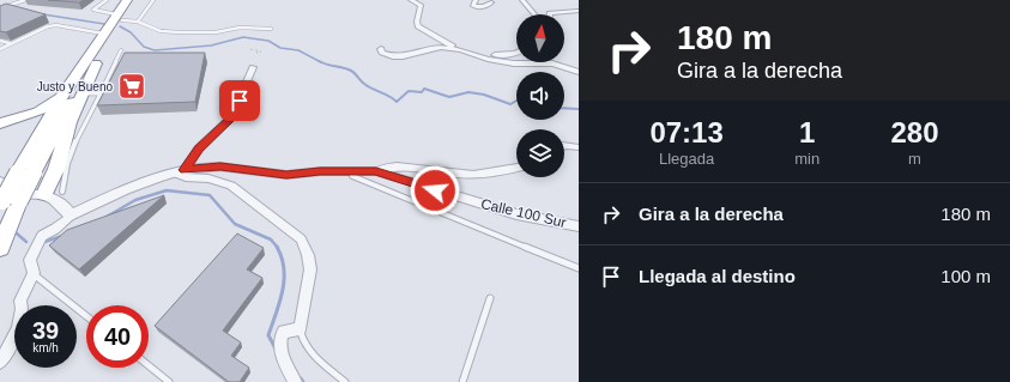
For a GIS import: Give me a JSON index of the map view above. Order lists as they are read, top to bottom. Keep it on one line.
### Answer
{"streets":{"street":["Calle 100 Sur"]},"places":{"supermarket":["Justo y Bueno"]},"north":"top","page":{"turn":["180 m","Gira a la derecha"],"eta":["07:13","Llegada","1","min","280","m"],"list":[{"name":"Gira a la derecha","value":"180 m"},{"name":"Llegada al destino","value":"100 m"}],"speed":"39 km/h","limit":"40"}}
